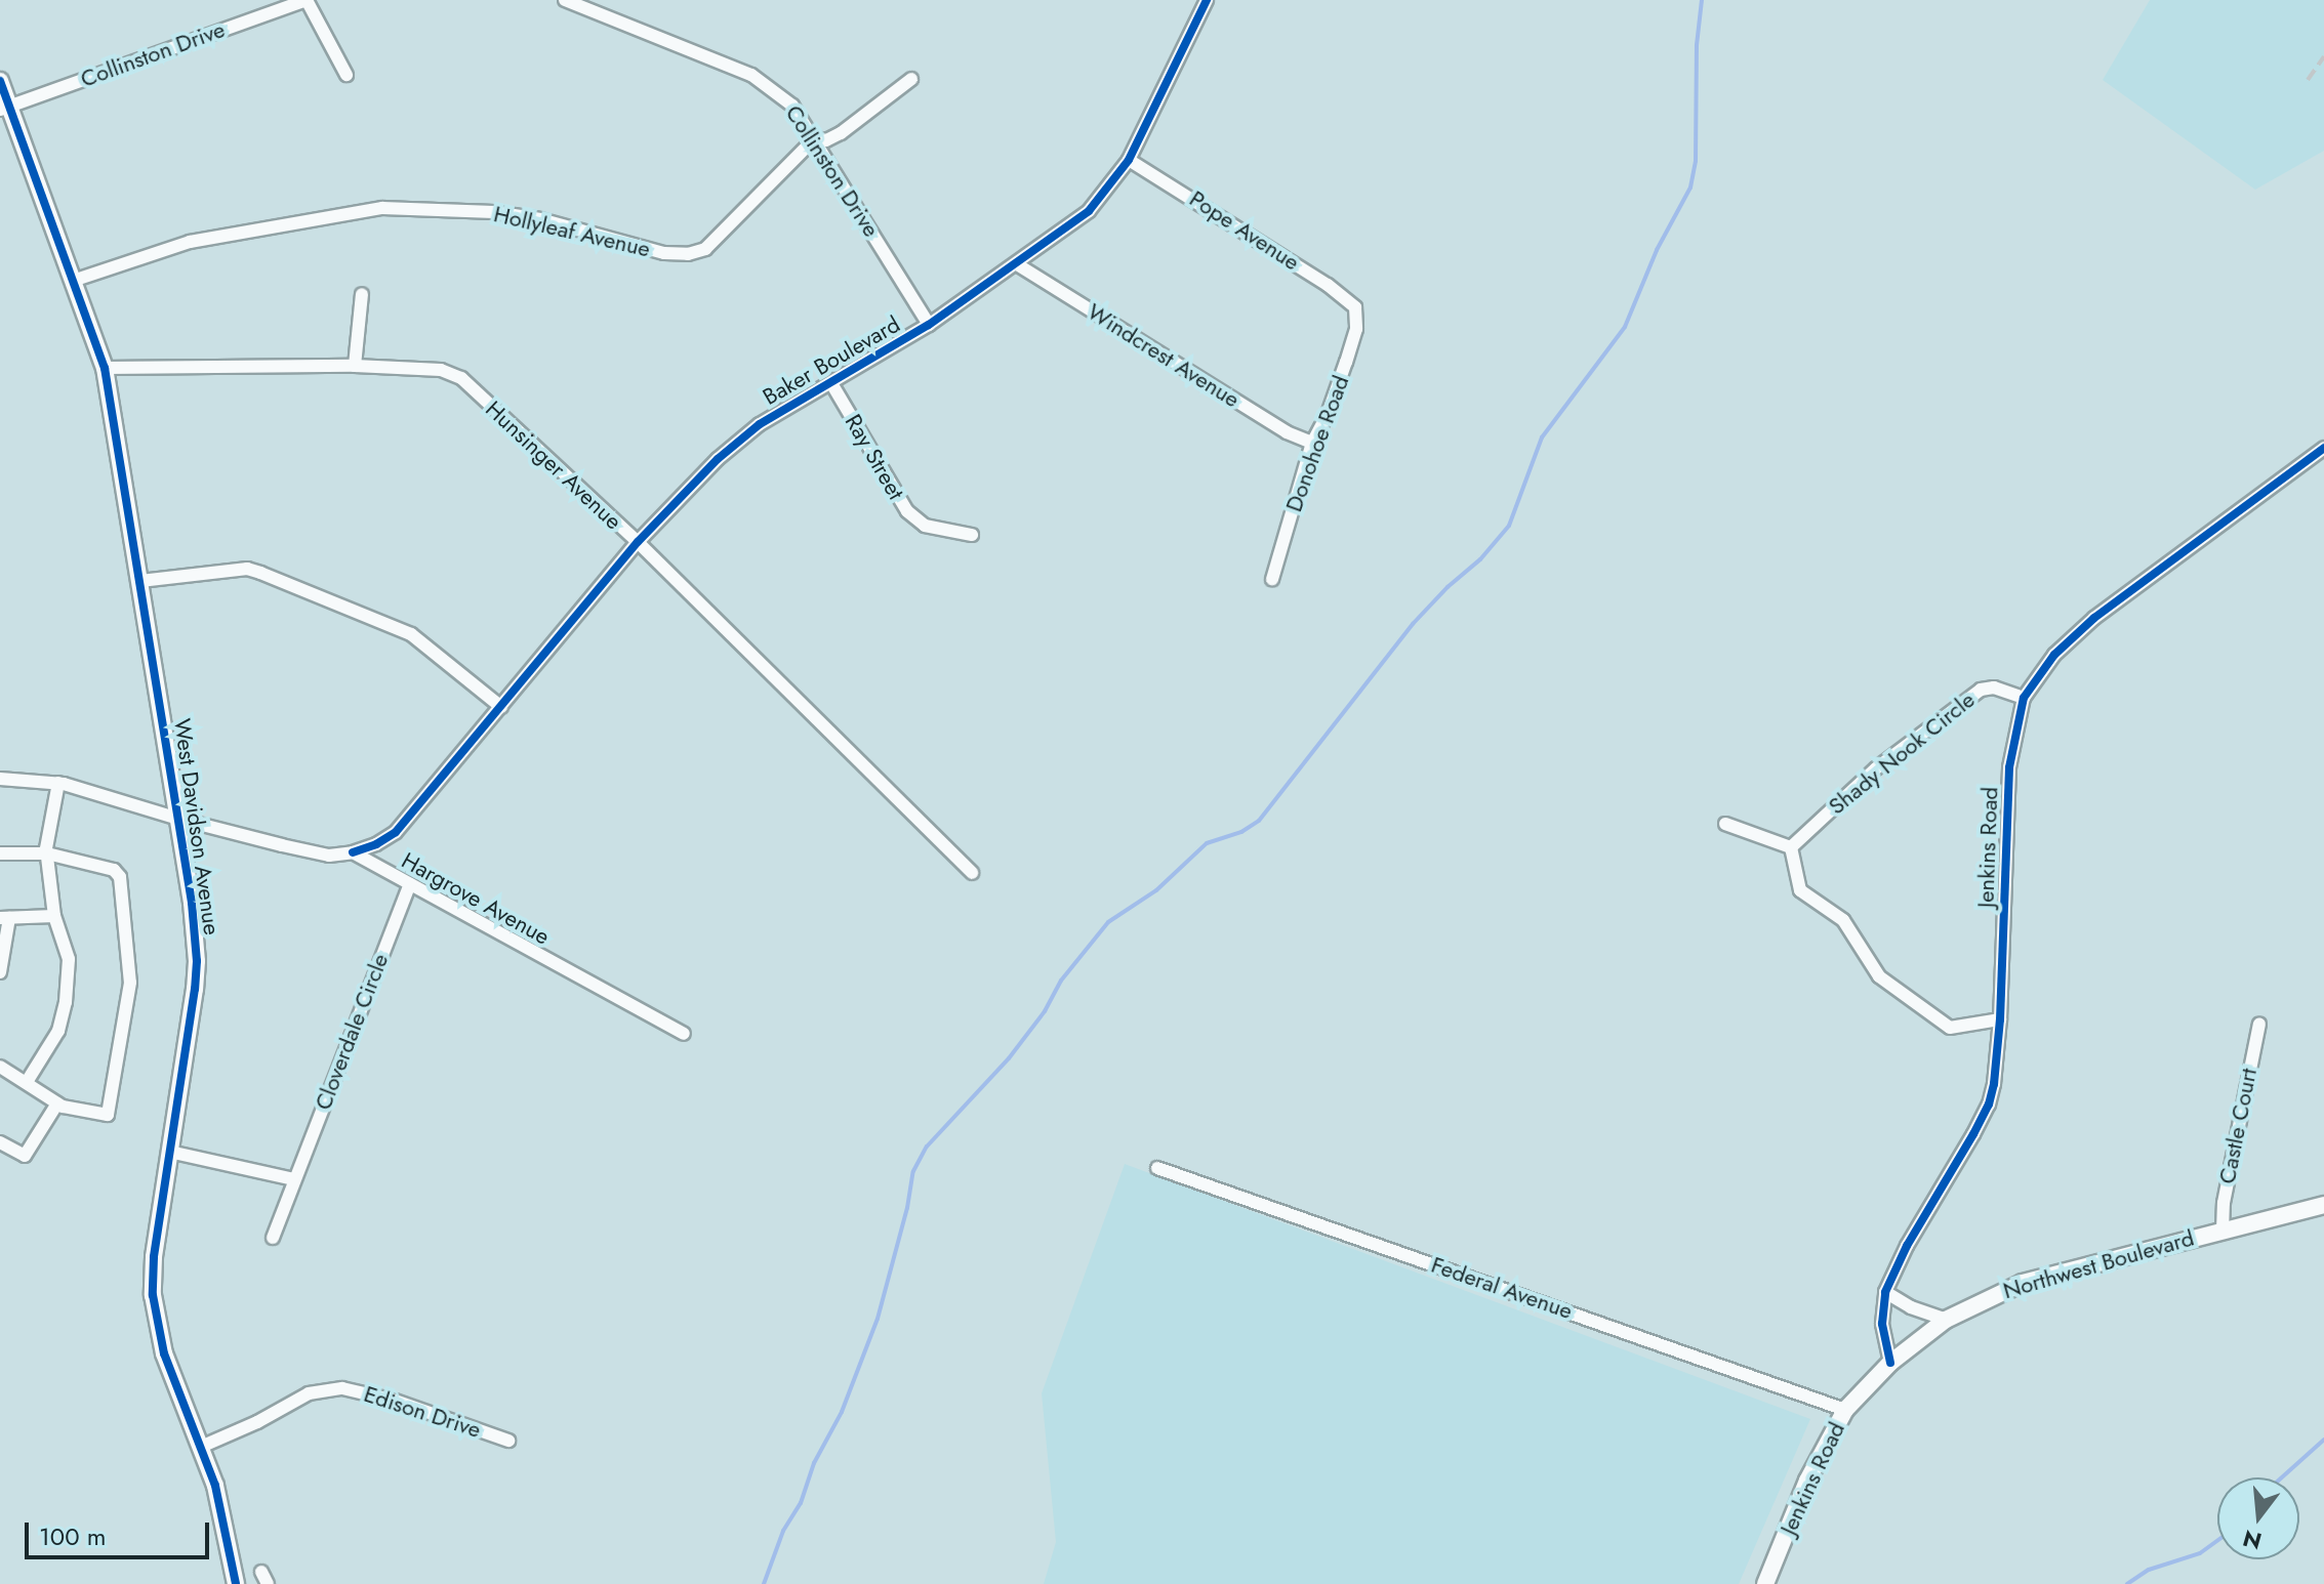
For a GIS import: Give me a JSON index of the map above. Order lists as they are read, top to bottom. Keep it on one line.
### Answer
{"streets":{"street":["Collinston Drive","Pope Avenue","Hollyleaf Avenue","Windcrest Avenue","Baker Boulevard","Donohoe Road","Ray Street","Hunsinger Avenue","Shady Nook Circle","West Davidson Avenue","Jenkins Road","Hargrove Avenue","Cloverdale Circle","Castle Court","Northwest Boulevard","Federal Avenue","Edison Drive"]},"crossings":[["Collinston Drive","Hollyleaf Avenue"],["Collinston Drive","Baker Boulevard"],["Collinston Drive","West Davidson Avenue"],["Pope Avenue","Baker Boulevard"],["Pope Avenue","Donohoe Road"],["Hollyleaf Avenue","West Davidson Avenue"],["Windcrest Avenue","Baker Boulevard"],["Windcrest Avenue","Donohoe Road"],["Baker Boulevard","Ray Street"],["Baker Boulevard","Hunsinger Avenue"],["Baker Boulevard","Hargrove Avenue"],["Hunsinger Avenue","West Davidson Avenue"],["Shady Nook Circle","Jenkins Road"],["West Davidson Avenue","Hargrove Avenue"],["West Davidson Avenue","Edison Drive"],["Jenkins Road","Northwest Boulevard"],["Jenkins Road","Federal Avenue"],["Hargrove Avenue","Cloverdale Circle"],["Castle Court","Northwest Boulevard"]],"scale_bar":"100 m","north":"bottom"}
